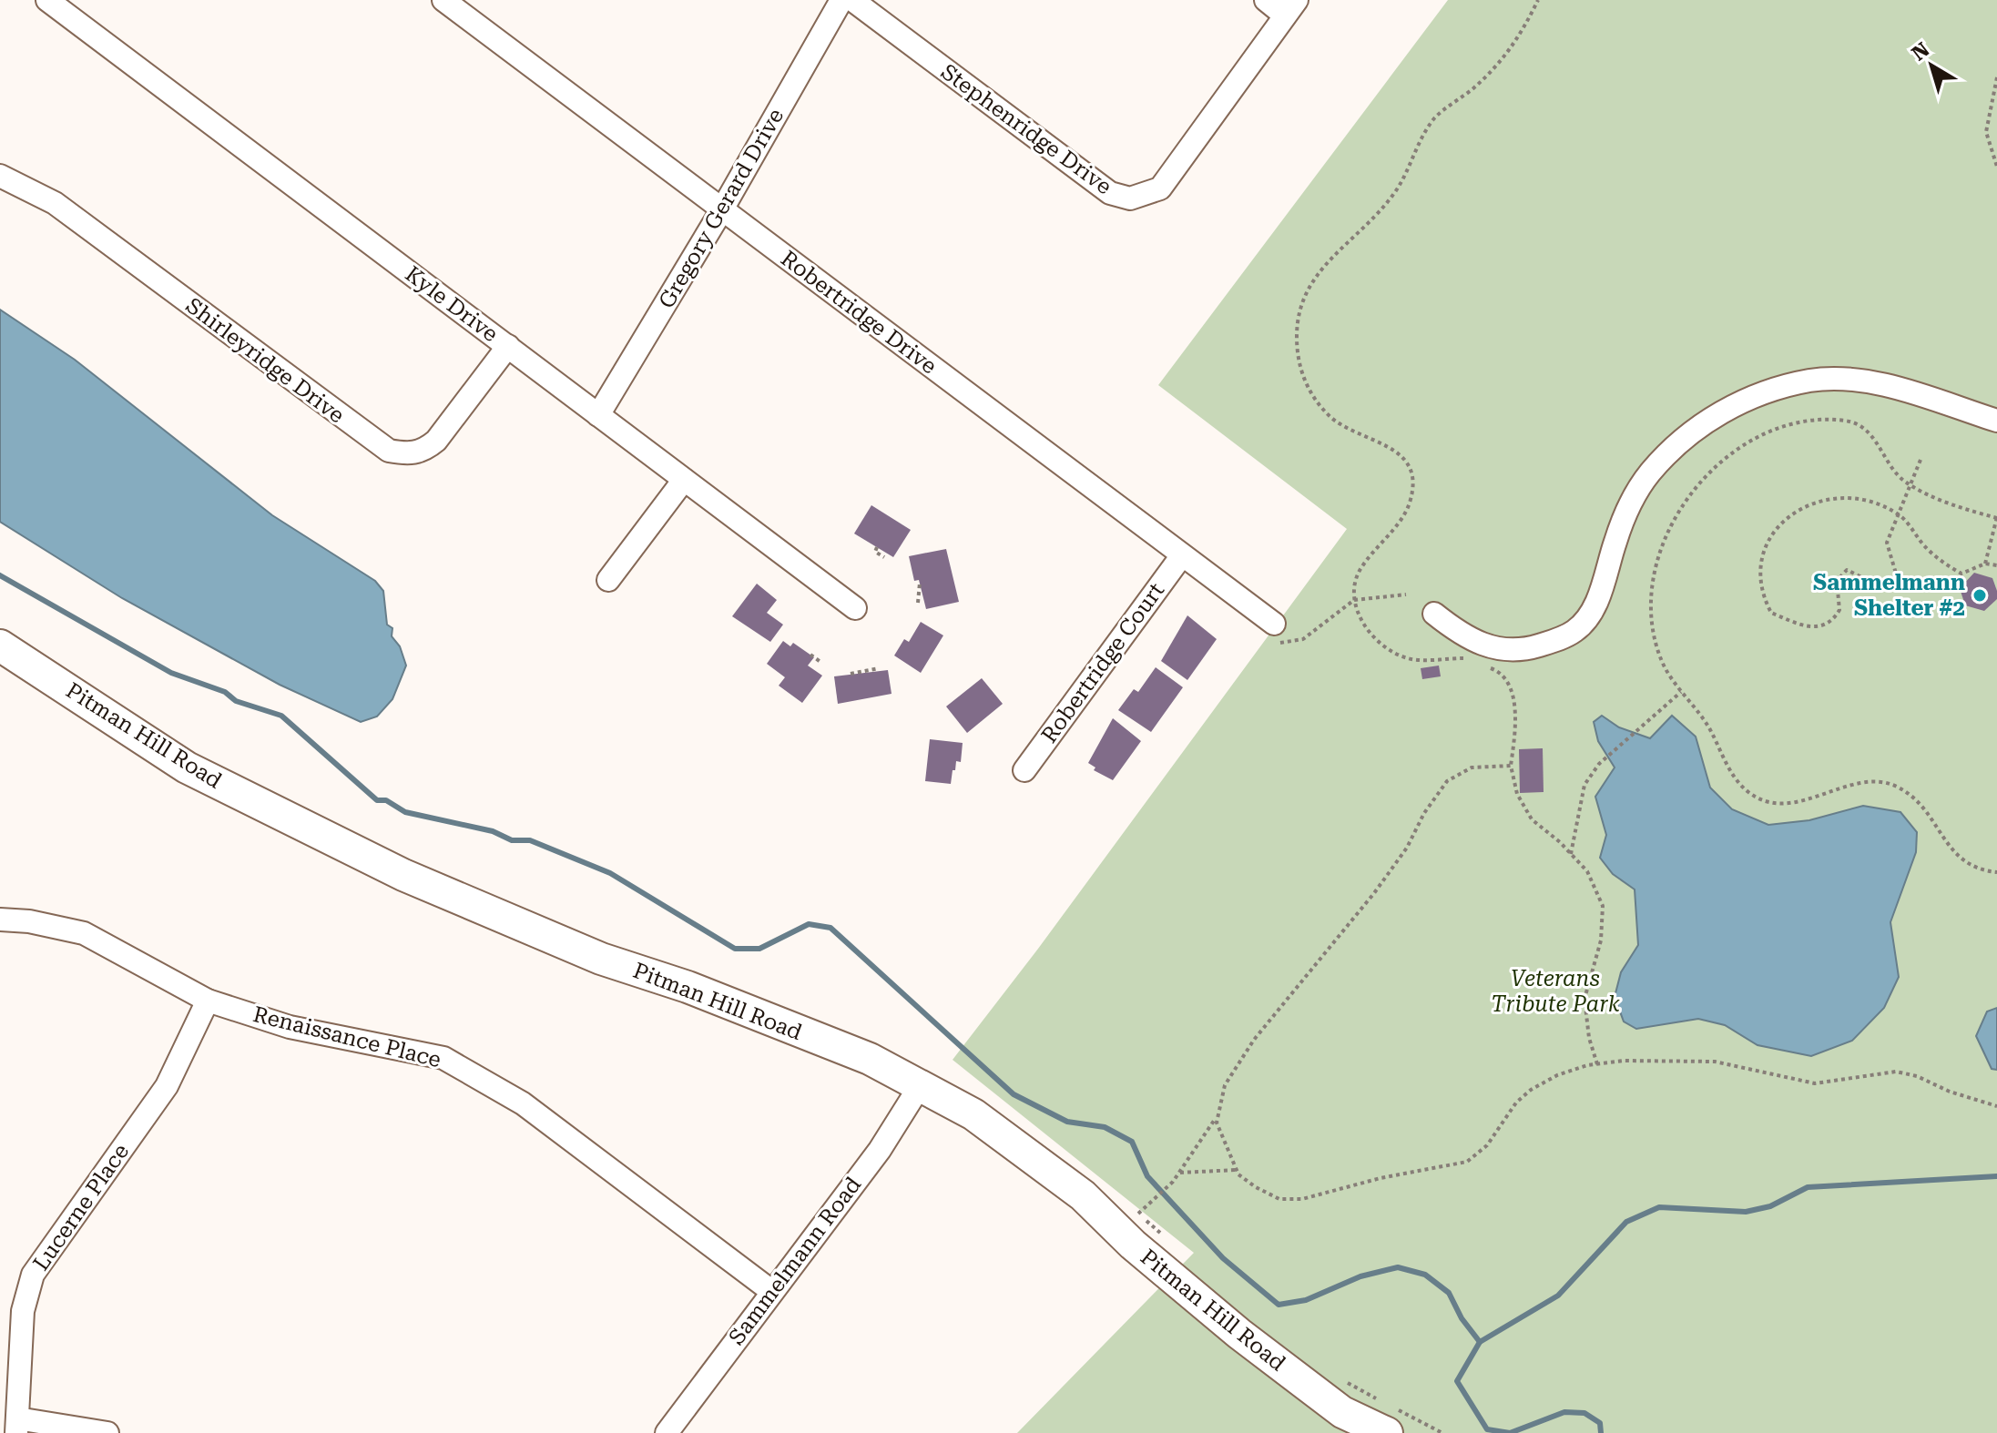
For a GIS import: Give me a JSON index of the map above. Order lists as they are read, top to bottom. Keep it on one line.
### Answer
{"streets":{"main road":["Pitman Hill Road"],"street":["Stephenridge Drive","Gregory Gerard Drive","Kyle Drive","Robertridge Drive","Shirleyridge Drive","Robertridge Court","Renaissance Place","Lucerne Place","Sammelmann Road"]},"crossings":[["Gregory Gerard Drive","Kyle Drive"],["Gregory Gerard Drive","Robertridge Drive"],["Kyle Drive","Shirleyridge Drive"],["Robertridge Drive","Robertridge Court"],["Pitman Hill Road","Sammelmann Road"],["Renaissance Place","Lucerne Place"],["Renaissance Place","Sammelmann Road"]],"parks":["Veterans Tribute Park"],"places":["Sammelmann Shelter #2"],"north":"top left"}
